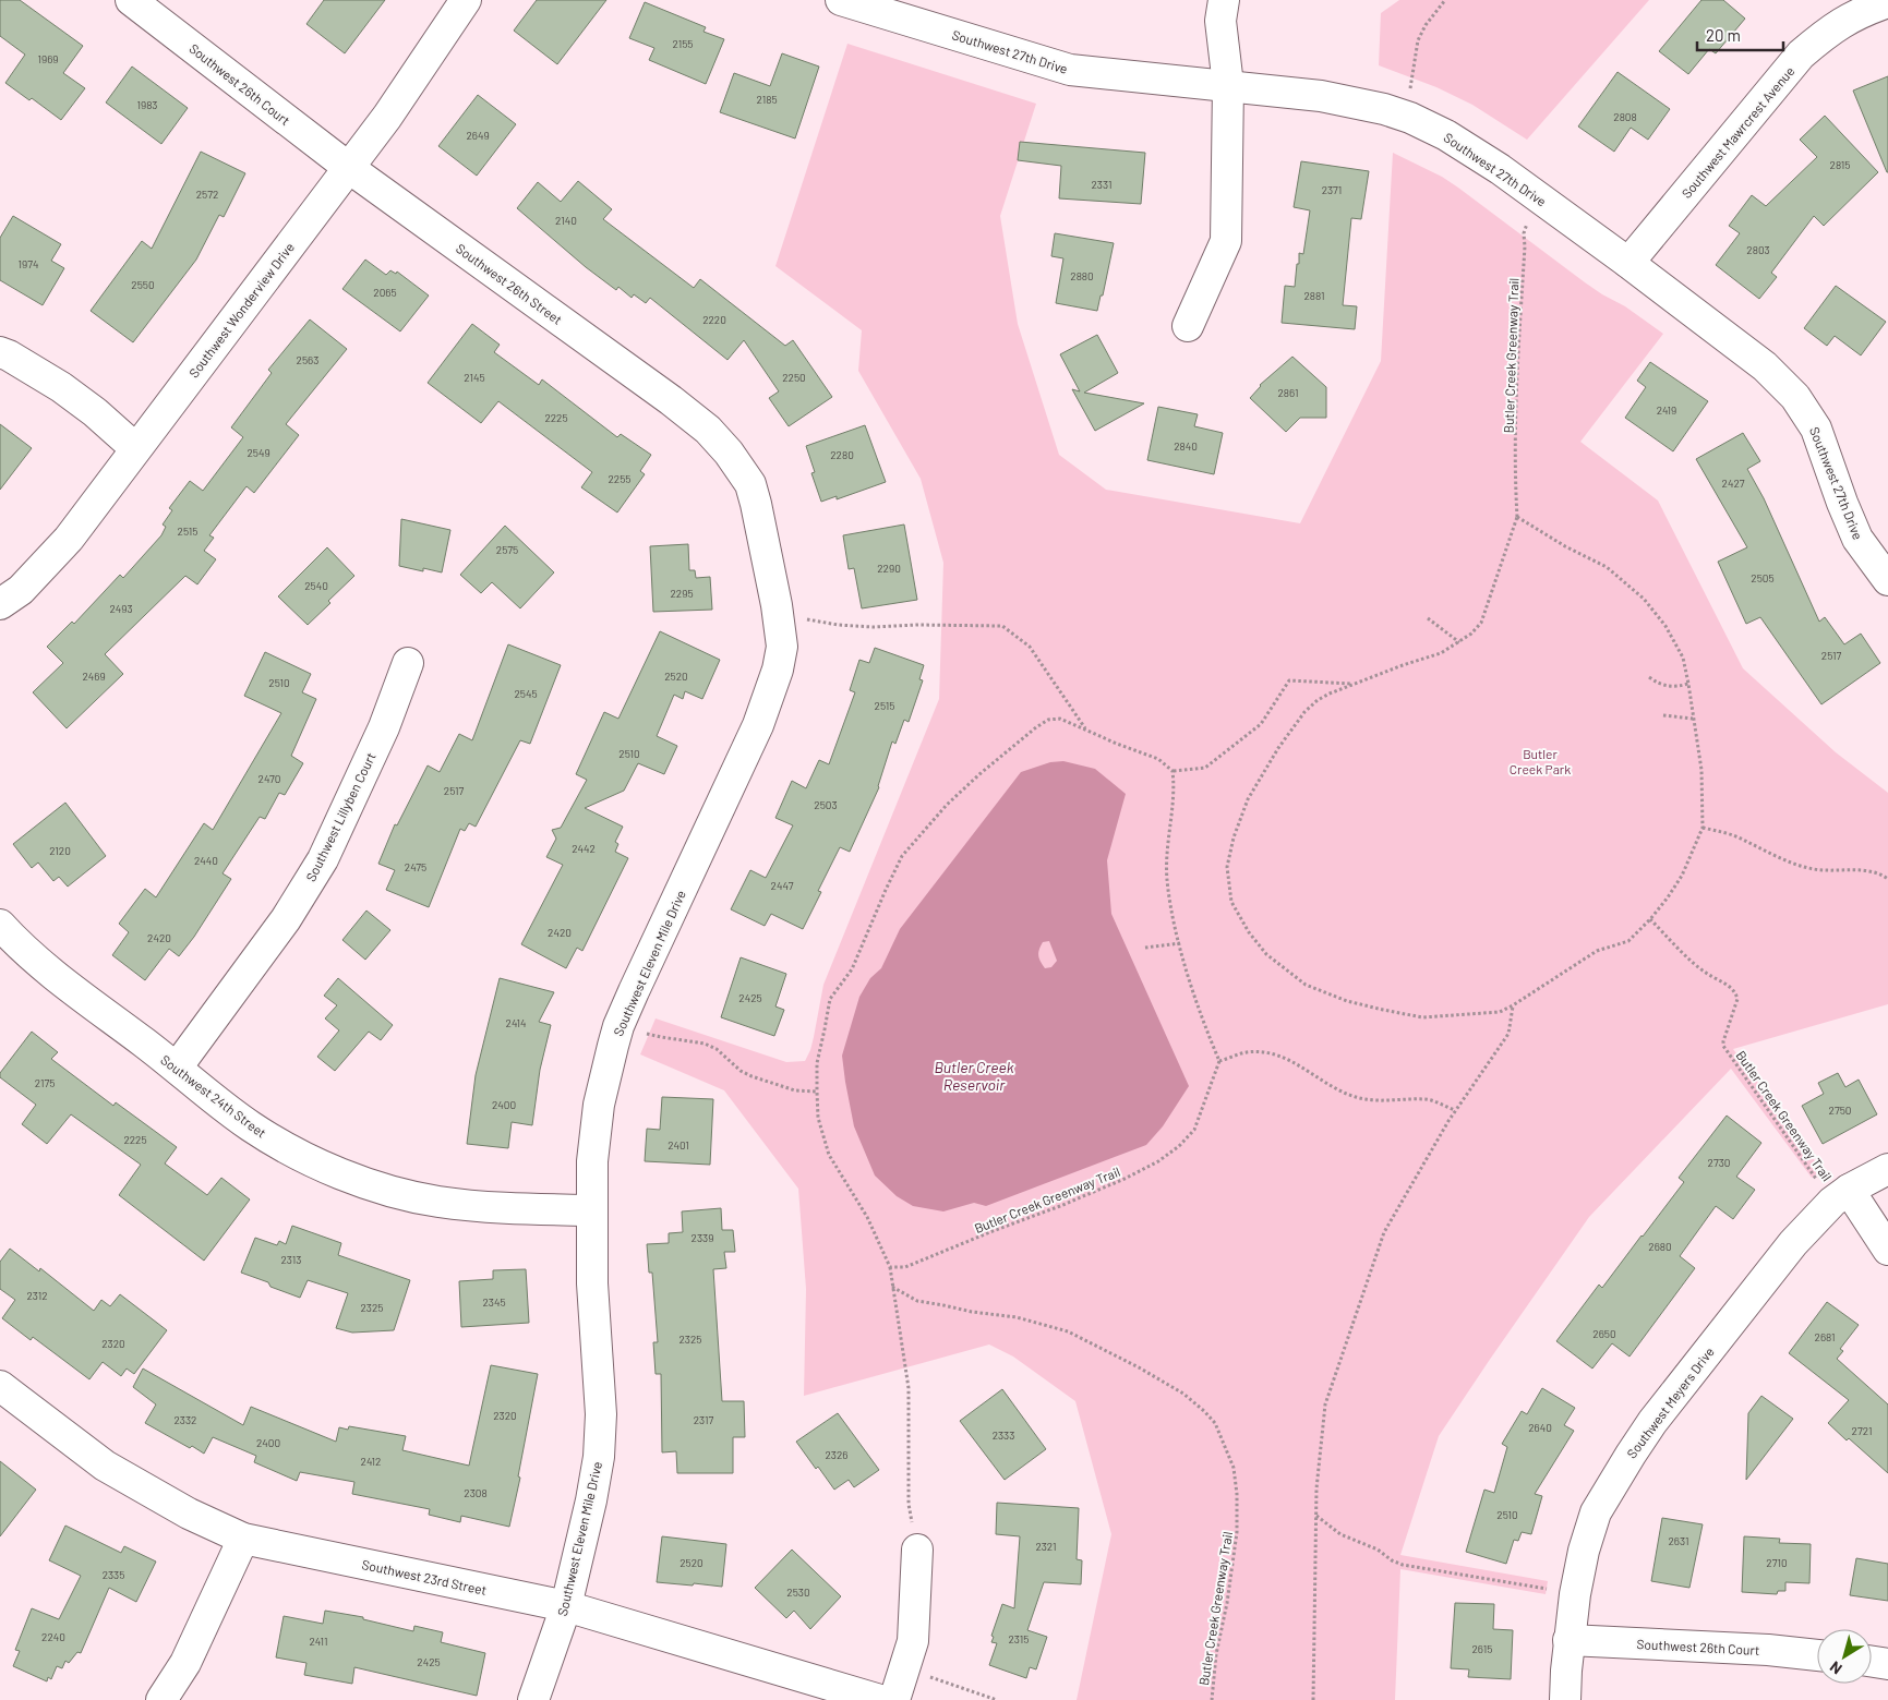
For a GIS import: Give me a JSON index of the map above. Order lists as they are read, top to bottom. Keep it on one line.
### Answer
{"streets":{"street":["Southwest 27th Drive","Southwest 26th Court","Southwest Mawrcrest Avenue","Southwest 26th Street","Southwest Wonderview Drive","Southwest Lillyben Court","Southwest Eleven Mile Drive","Southwest 24th Street","Southwest Meyers Drive","Southwest 23rd Street"],"path":["Butler Creek Greenway Trail"]},"crossings":[["Southwest 27th Drive","Southwest Mawrcrest Avenue"],["Southwest 27th Drive","Butler Creek Greenway Trail"],["Southwest 26th Court","Southwest 26th Street"],["Southwest 26th Court","Southwest Wonderview Drive"],["Southwest 26th Court","Southwest Meyers Drive"],["Southwest 26th Street","Southwest Wonderview Drive"],["Southwest 26th Street","Southwest Eleven Mile Drive"],["Butler Creek Greenway Trail","Southwest Meyers Drive"],["Southwest Lillyben Court","Southwest 24th Street"],["Southwest Eleven Mile Drive","Southwest 24th Street"],["Southwest Eleven Mile Drive","Southwest 23rd Street"]],"water":["Butler Creek Reservoir"],"parks":["Butler Creek Park"],"house_numbers":["2155","1969","2185","1983","2808","2649","2815","2331","2371","2572","2140","2803","1974","2880","2550","2065","2881","2220","2563","2145","2250","2861","2419","2225","2840","2549","2280","2255","2427","2515","2575","2290","2505","2540","2295","2493","2517","2469","2520","2510","2545","2515","2510","2470","2517","2503","2442","2120","2440","2475","2447","2420","2420","2425","2414","2175","2400","2750","2225","2401","2730","2339","2680","2313","2312","2345","2325","2650","2681","2325","2320","2320","2332","2317","2640","2721","2333","2400","2326","2412","2308","2510","2631","2321","2520","2710","2335","2530","2240","2315","2411","2615","2425"],"scale_bar":"20 m","north":"bottom left"}
